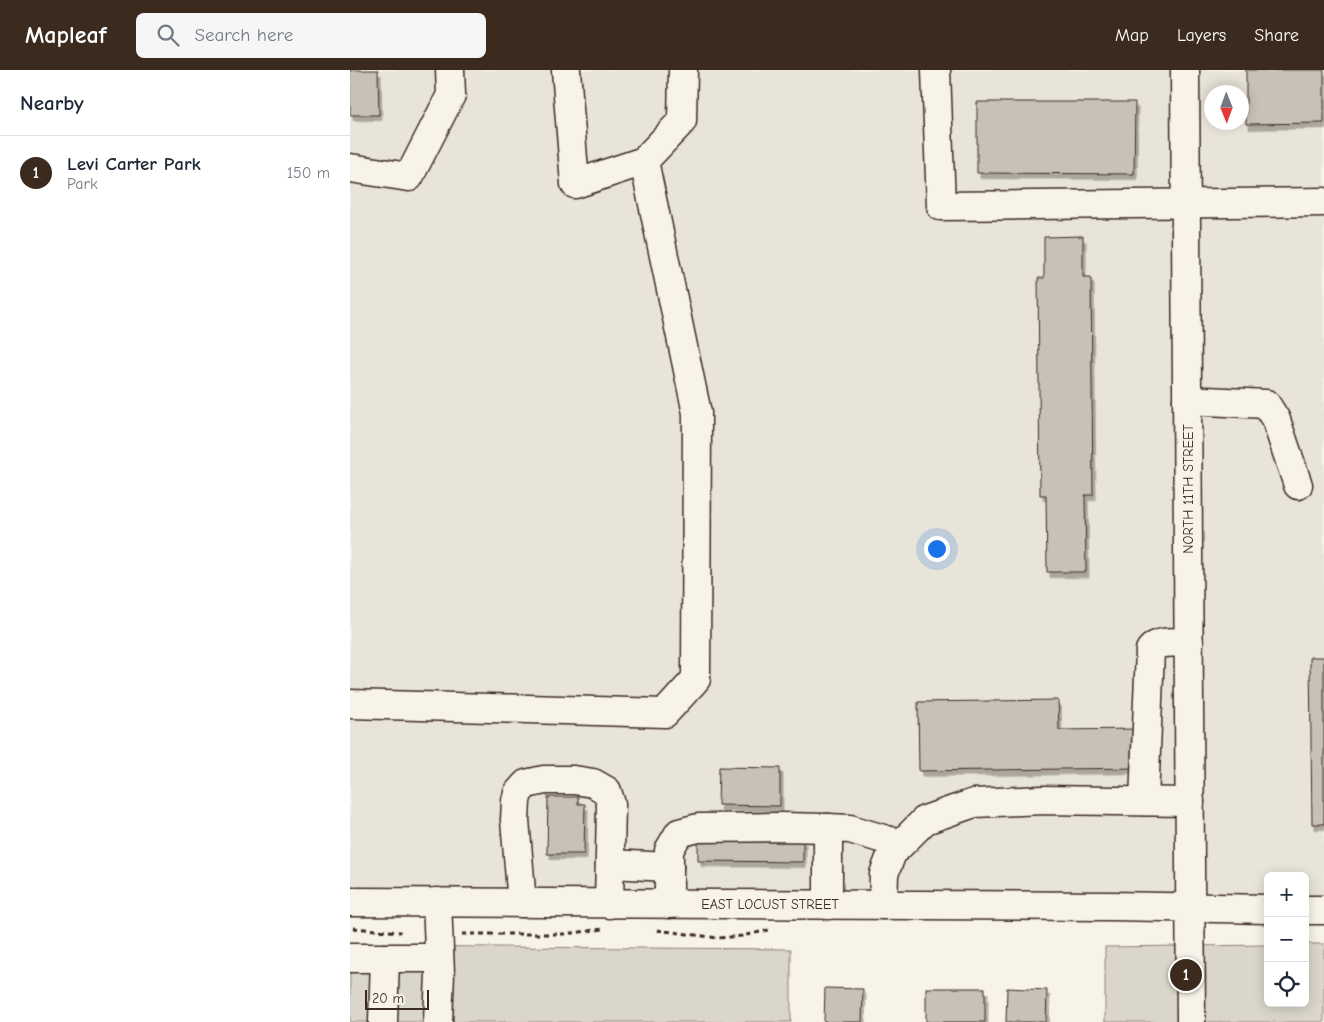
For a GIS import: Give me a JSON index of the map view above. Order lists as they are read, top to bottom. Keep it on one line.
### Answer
{"streets":{"street":["NORTH 11TH STREET","EAST LOCUST STREET"]},"crossings":[["NORTH 11TH STREET","EAST LOCUST STREET"]],"scale_bar":"20 m","north":"bottom","page":{"header":"Mapleaf","search":"Search here","nav":["Map","Layers","Share"],"heading":"Nearby","list":[{"mark":"1","name":"Levi Carter Park","note":"Park","value":"150 m"}],"map_buttons":["+","−"],"pins":"1","scale":"20 m"}}
